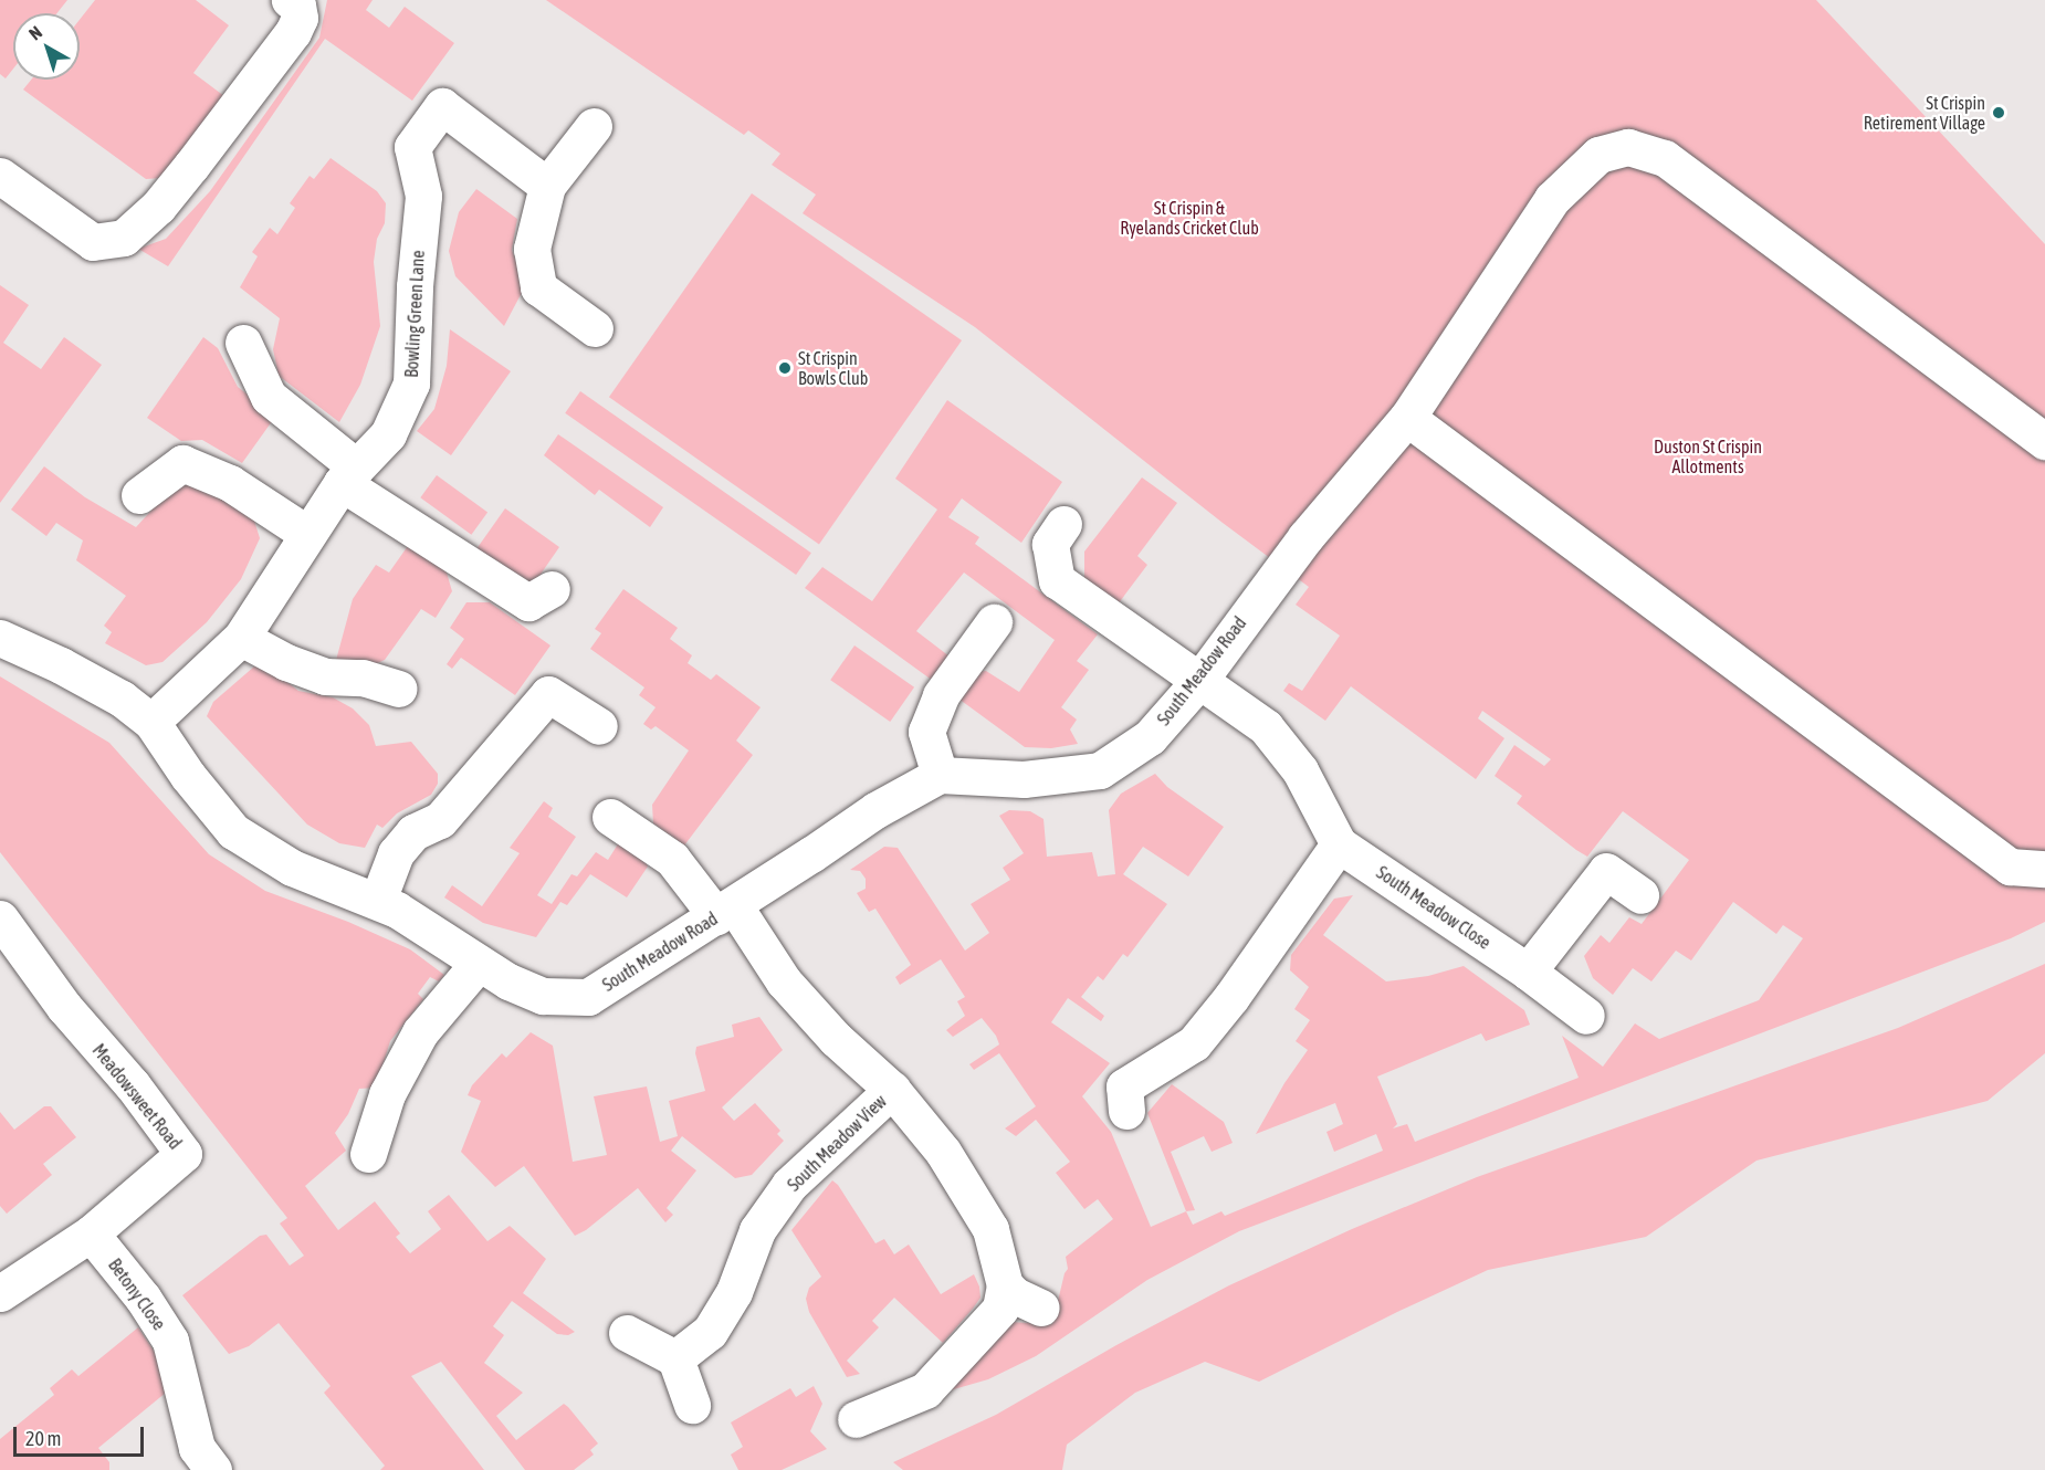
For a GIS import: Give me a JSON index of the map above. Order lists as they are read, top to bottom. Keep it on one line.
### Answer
{"streets":{"street":["Bowling Green Lane","South Meadow Road","South Meadow Close","Meadowsweet Road","South Meadow View","Betony Close"]},"crossings":[["Bowling Green Lane","South Meadow Road"],["South Meadow Road","South Meadow Close"],["South Meadow Road","South Meadow View"],["Meadowsweet Road","Betony Close"]],"parks":["St Crispin & Ryelands Cricket Club","Duston St Crispin Allotments"],"places":["St Crispin Retirement Village","St Crispin Bowls Club"],"scale_bar":"20 m","north":"top left"}
